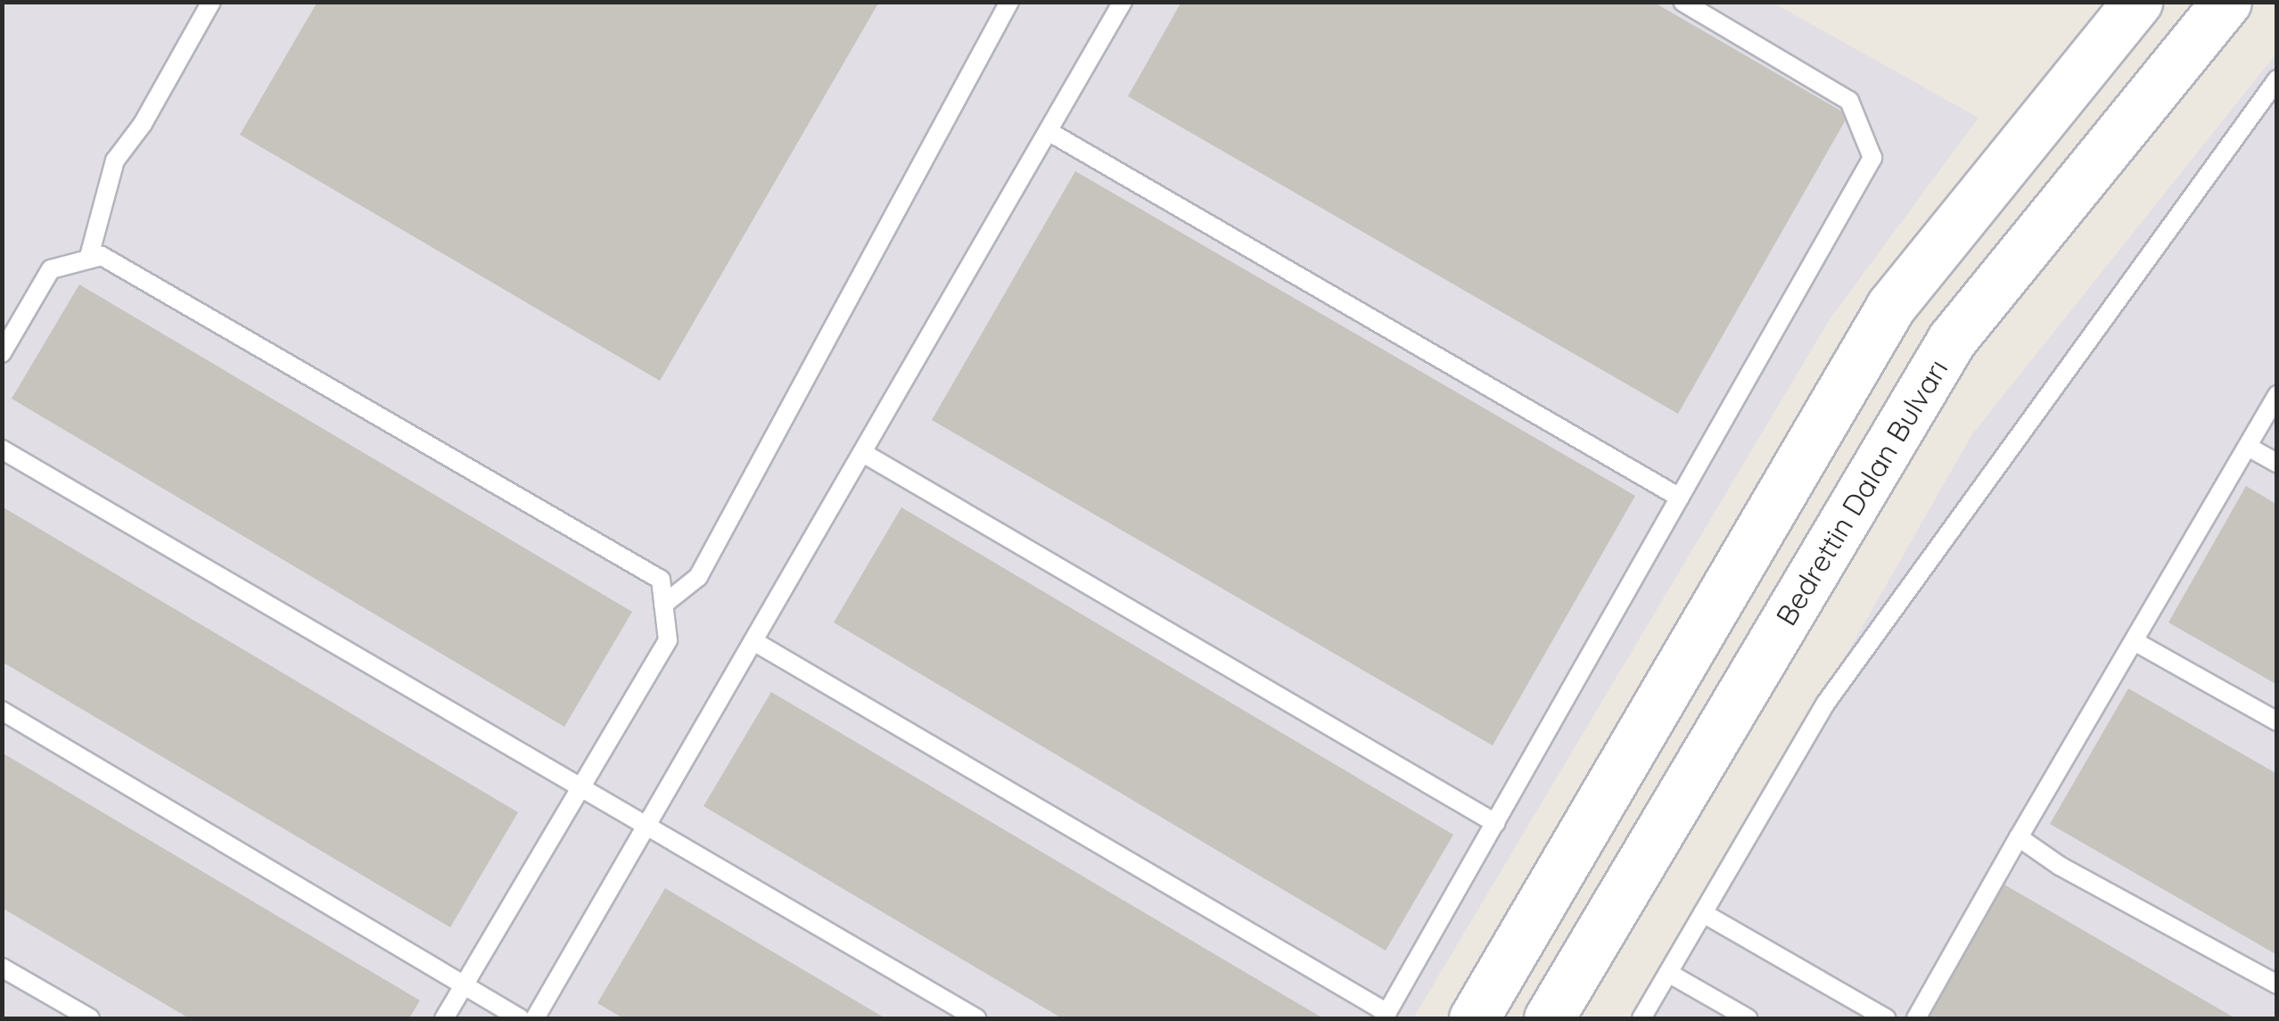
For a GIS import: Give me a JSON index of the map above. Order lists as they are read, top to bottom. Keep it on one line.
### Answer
{"streets":{"main road":["Bedrettin Dalan Bulvarı"]}}
